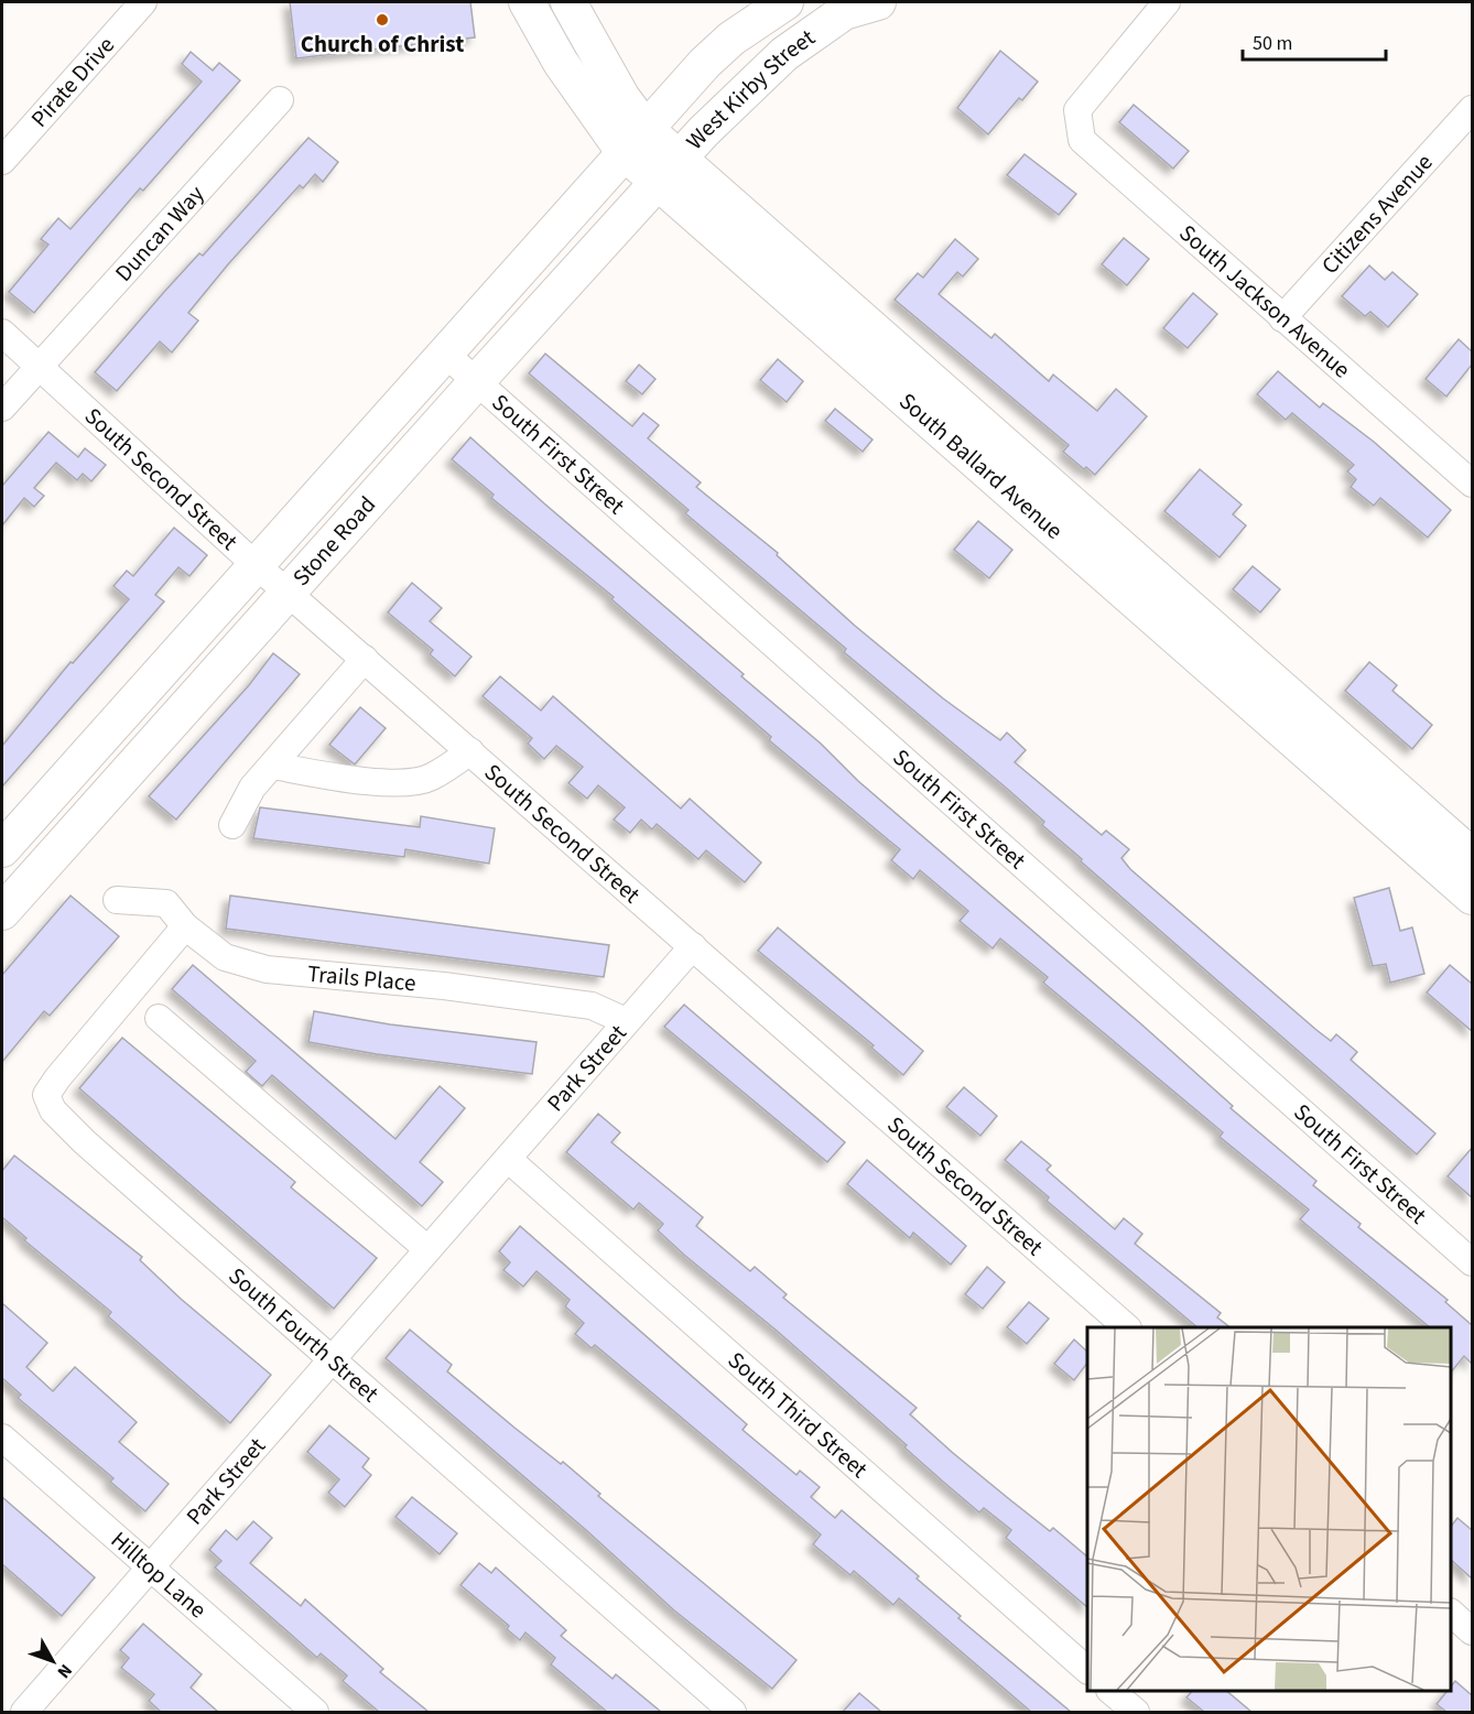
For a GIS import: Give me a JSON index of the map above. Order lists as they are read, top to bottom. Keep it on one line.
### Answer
{"streets":{"main road":["West Kirby Street","South Ballard Avenue","Stone Road"],"street":["Pirate Drive","Citizens Avenue","Duncan Way","South Jackson Avenue","South First Street","South Second Street","Trails Place","Park Street","South Fourth Street","South Third Street","Hilltop Lane"]},"crossings":[["West Kirby Street","South Ballard Avenue"],["West Kirby Street","Stone Road"],["Citizens Avenue","South Jackson Avenue"],["Duncan Way","South Second Street"],["South First Street","Stone Road"],["South Ballard Avenue","Stone Road"],["South Second Street","Stone Road"],["South Second Street","Park Street"],["Trails Place","Park Street"],["Trails Place","South Fourth Street"],["Park Street","South Fourth Street"],["Park Street","South Third Street"],["Park Street","Hilltop Lane"]],"places":["Church of Christ"],"scale_bar":"50 m","north":"bottom right"}
